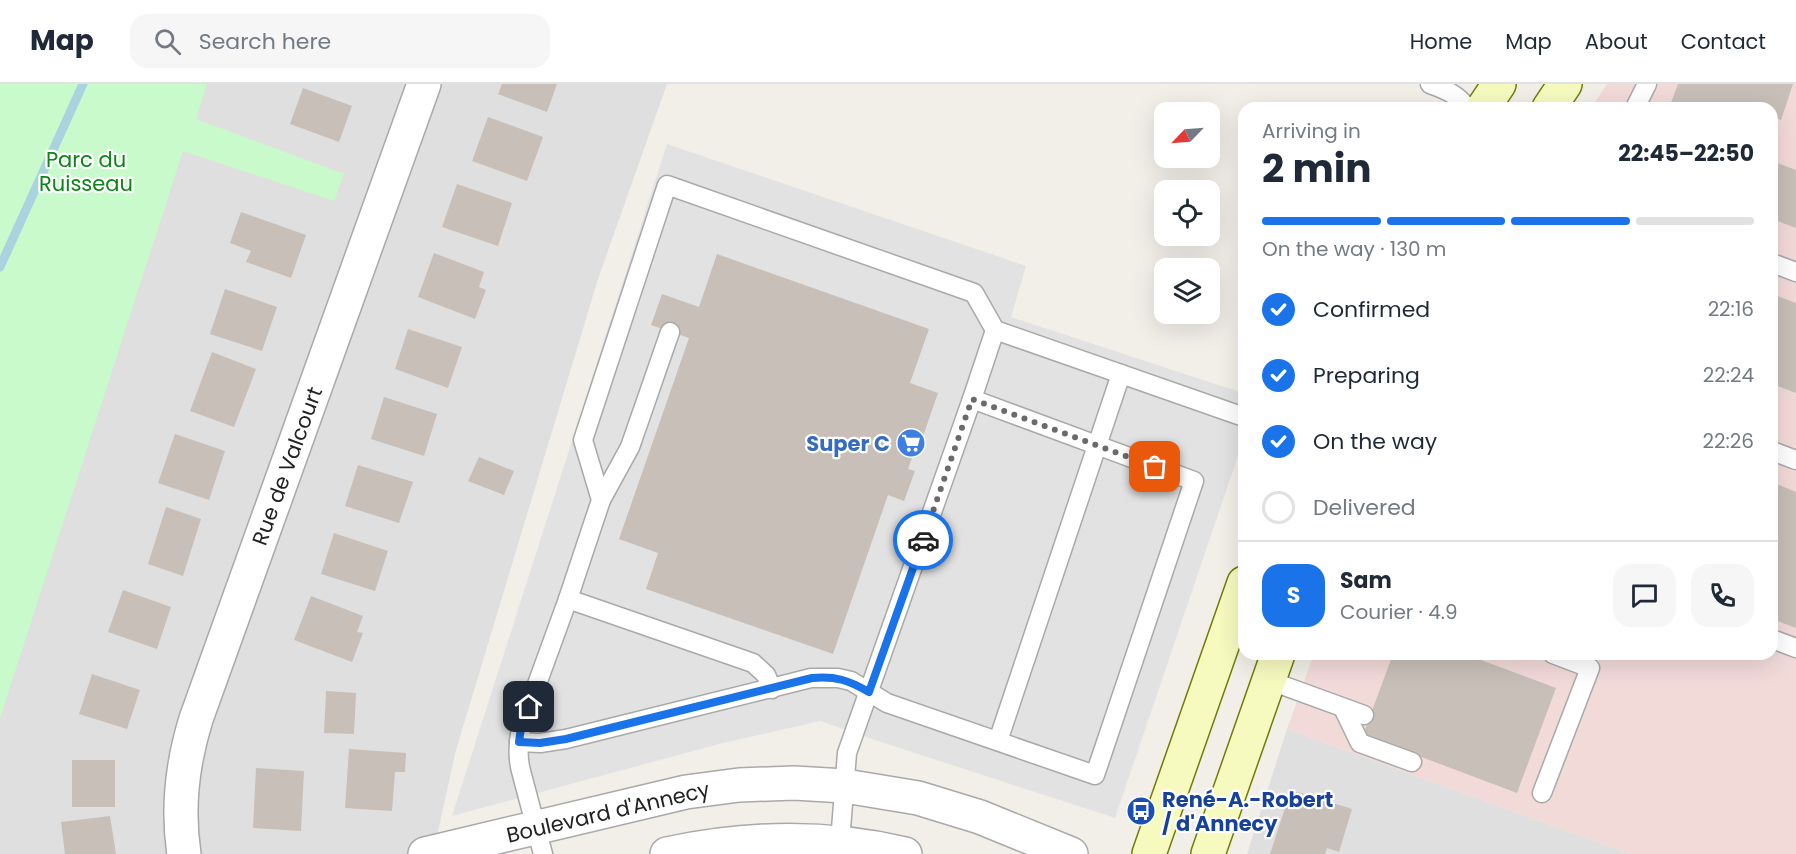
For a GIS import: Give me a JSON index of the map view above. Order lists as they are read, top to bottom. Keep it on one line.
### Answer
{"streets":{"street":["Rue de Valcourt","Boulevard d'Annecy"]},"parks":["Parc du Ruisseau"],"places":{"supermarket":["Super C"],"bus stop":["René-A.-Robert / d'Annecy"]},"north":"bottom left","page":{"header":"Map","search":"Search here","nav":["Home","Map","About","Contact"],"heading":["2 min","Arriving in","22:45–22:50"],"panel":["Sam","Courier · 4.9"],"bar":"On the way · 130 m","list":[["Confirmed","22:16"],["Preparing","22:24"],["On the way","22:26"],"Delivered"],"round":"S"}}
